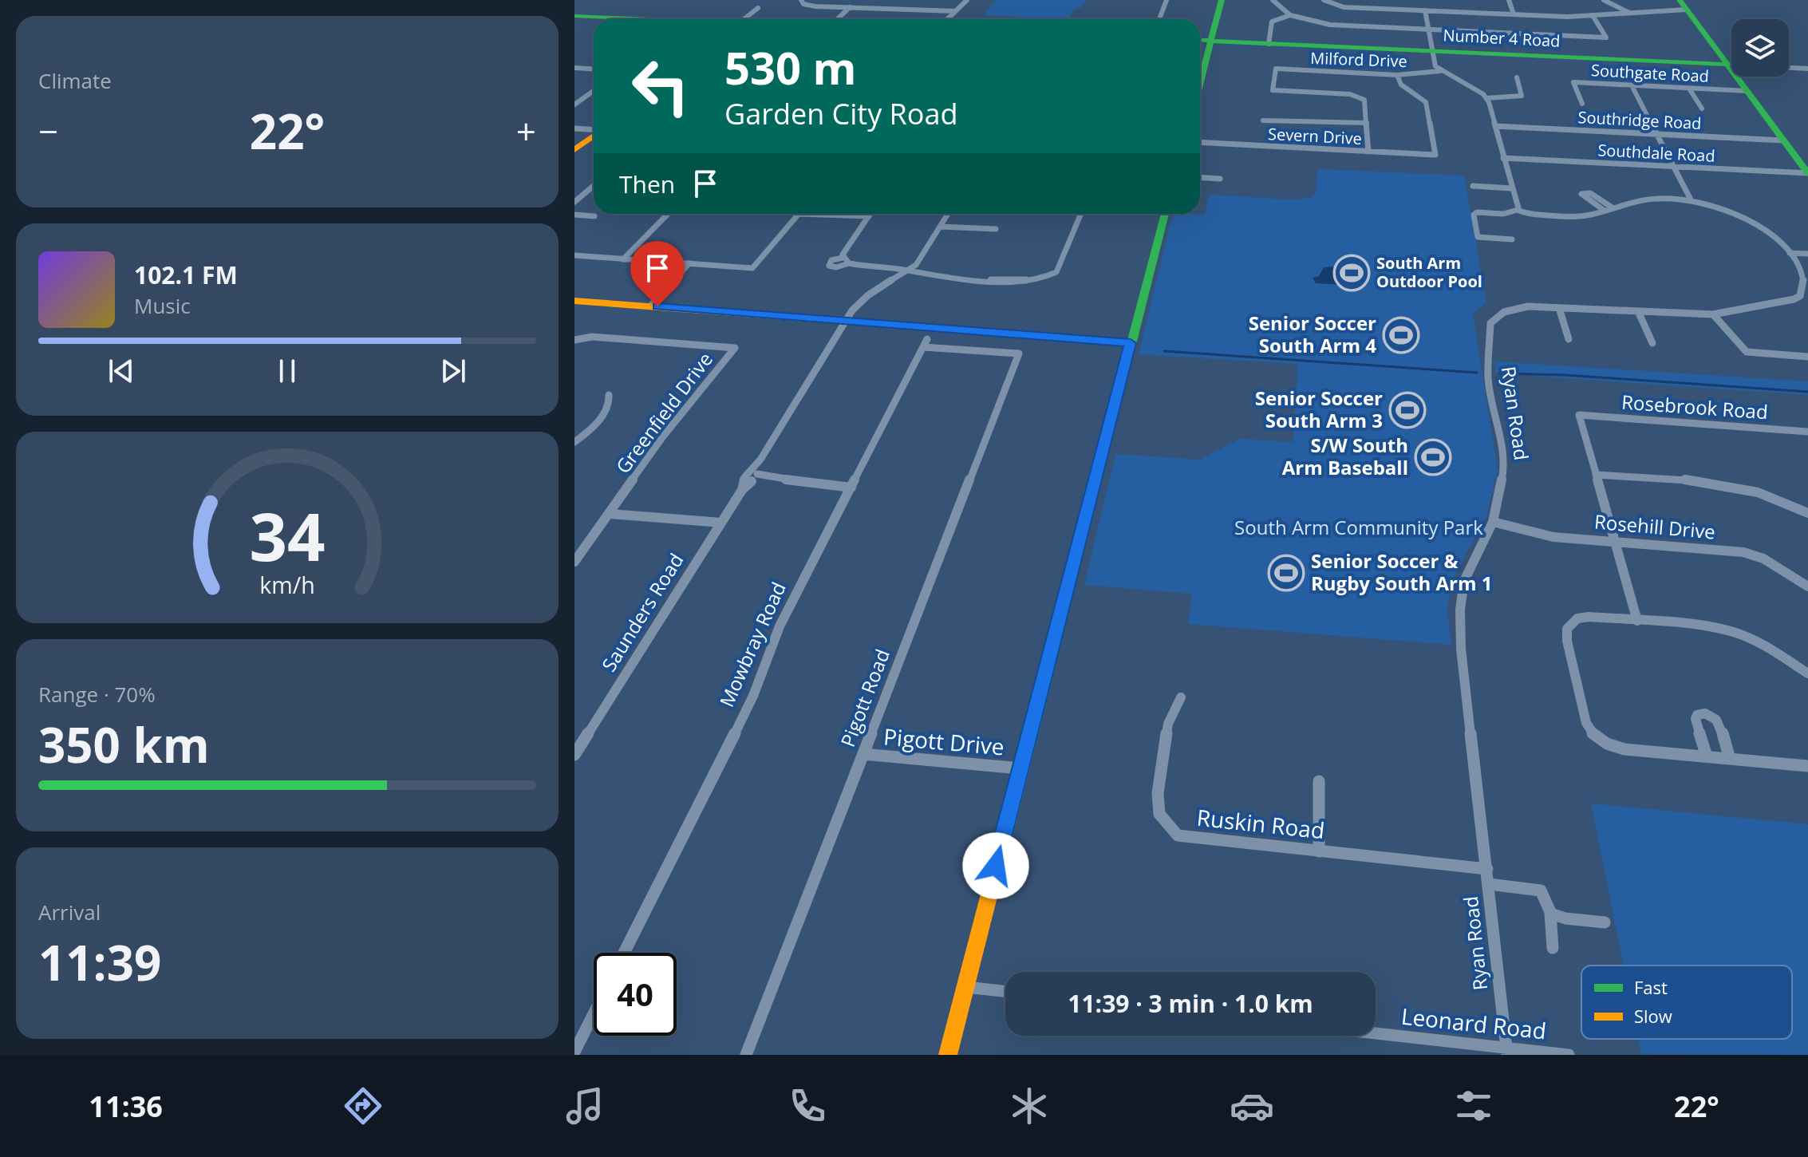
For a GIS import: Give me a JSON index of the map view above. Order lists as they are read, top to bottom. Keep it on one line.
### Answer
{"streets":{"street":["Number 4 Road","Milford Drive","Southgate Road","Southridge Road","Severn Drive","Southdale Road","Rosebrook Road","Greenfield Drive","Ryan Road","Rosehill Drive","Saunders Road","Mowbray Road","Pigott Road","Pigott Drive","Ruskin Road","Leonard Road"]},"crossings":[["Milford Drive","Severn Drive"],["Ryan Road","Rosehill Drive"],["Ryan Road","Ruskin Road"],["Ryan Road","Leonard Road"],["Mowbray Road","Pigott Road"],["Pigott Road","Pigott Drive"]],"parks":["South Arm Community Park"],"places":{"sports":["South Arm Outdoor Pool","Senior Soccer South Arm 4","Senior Soccer South Arm 3","S/W South Arm Baseball","Senior Soccer & Rugby South Arm 1"]},"legend":["Fast","Slow"],"page":{"tile":["Climate",["Range · 70%","350 km"],["Arrival","11:39"]],"turn":["530 m","Garden City Road"],"heat":["−","22°","+"],"then":"Then","song":["102.1 FM","Music"],"limit":"40","trip":"11:39 · 3 min · 1.0 km","tabs":["11:36","22°"],"gauge":["34","km/h"]}}
